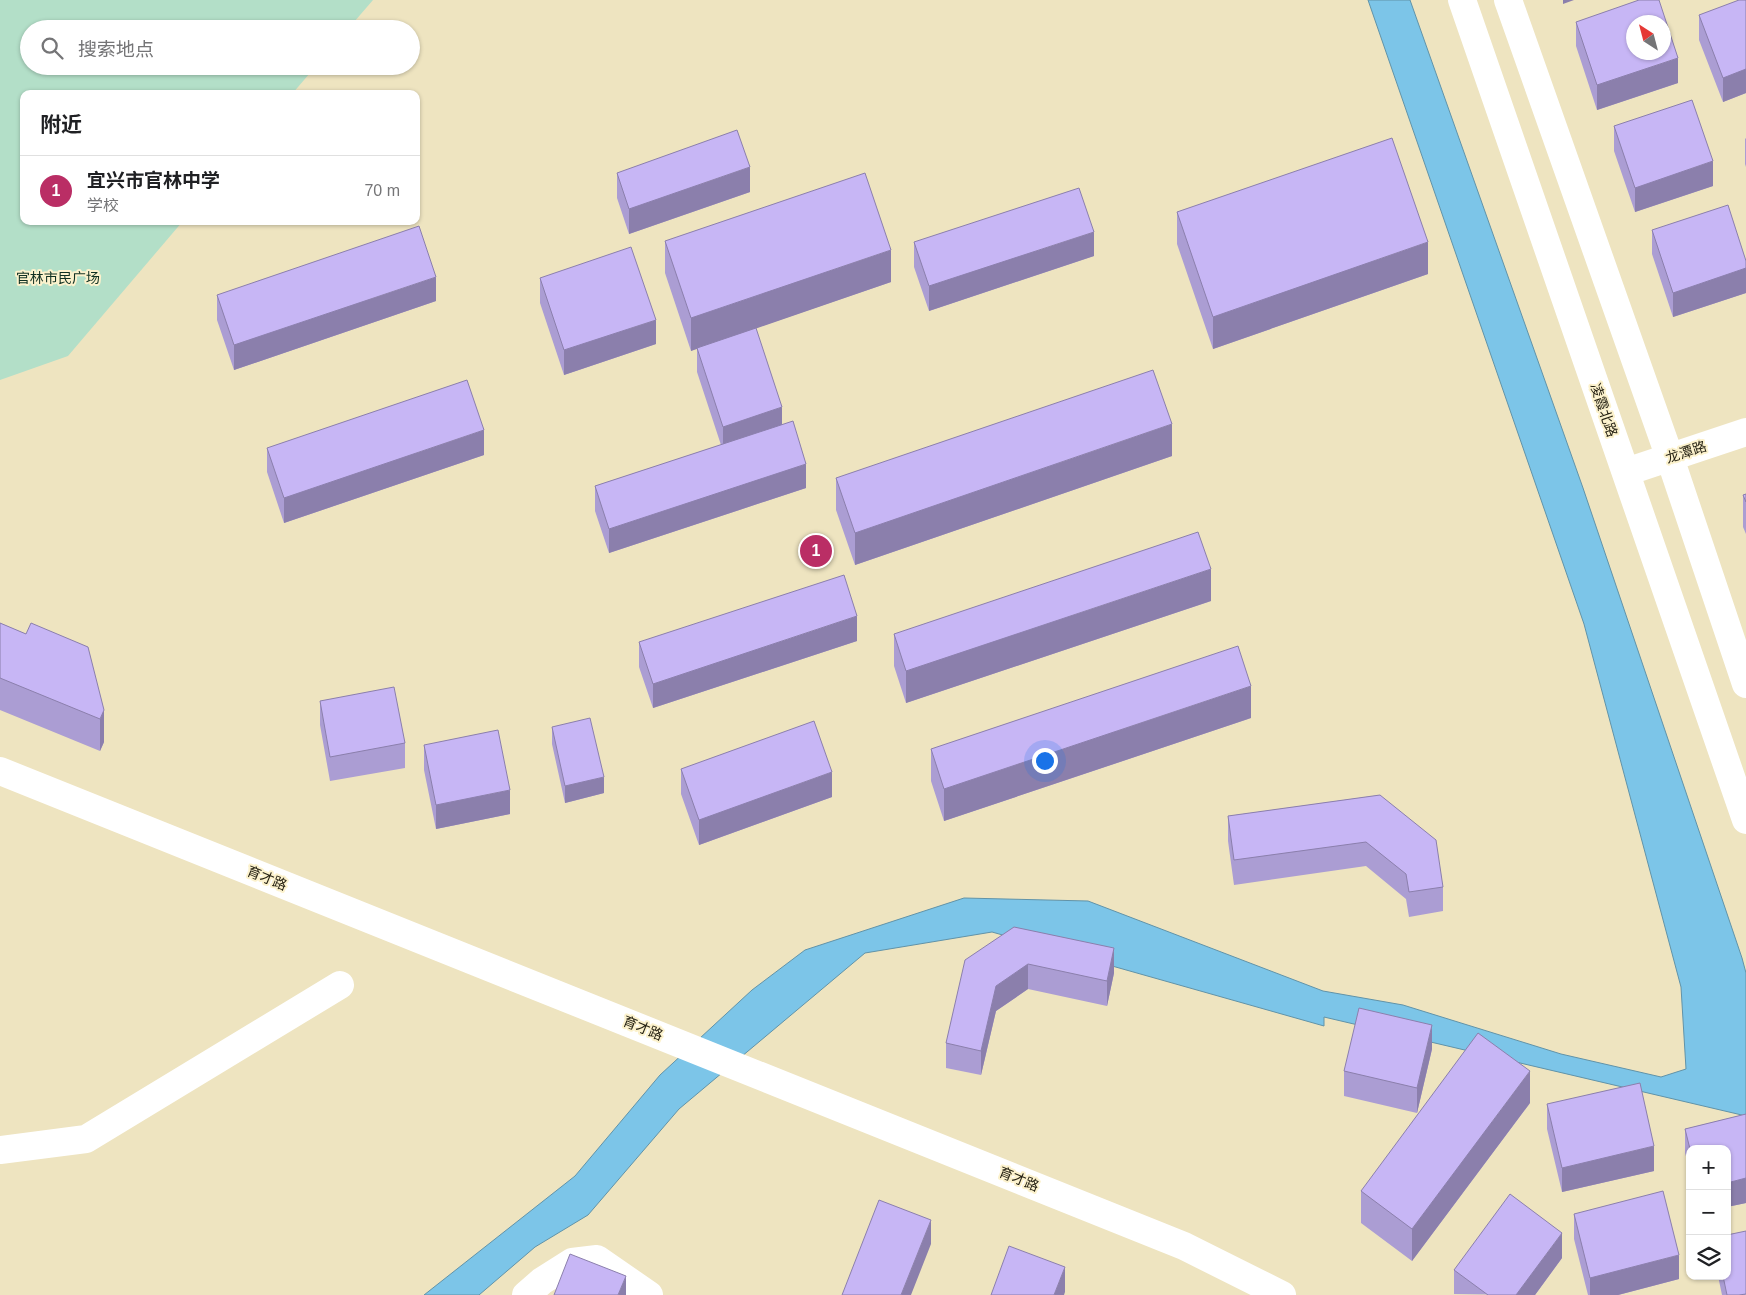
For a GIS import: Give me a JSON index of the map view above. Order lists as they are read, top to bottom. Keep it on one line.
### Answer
{"streets":{"street":["凌霞北路","龙潭路","育才路"]},"crossings":[["凌霞北路","龙潭路"]],"parks":["官林市民广场"],"north":"top left","page":{"search":"搜索地点","heading":"附近","list":[{"mark":"1","name":"宜兴市官林中学","note":"学校","value":"70 m"}],"pins":"1","map_buttons":["+","−"]}}
